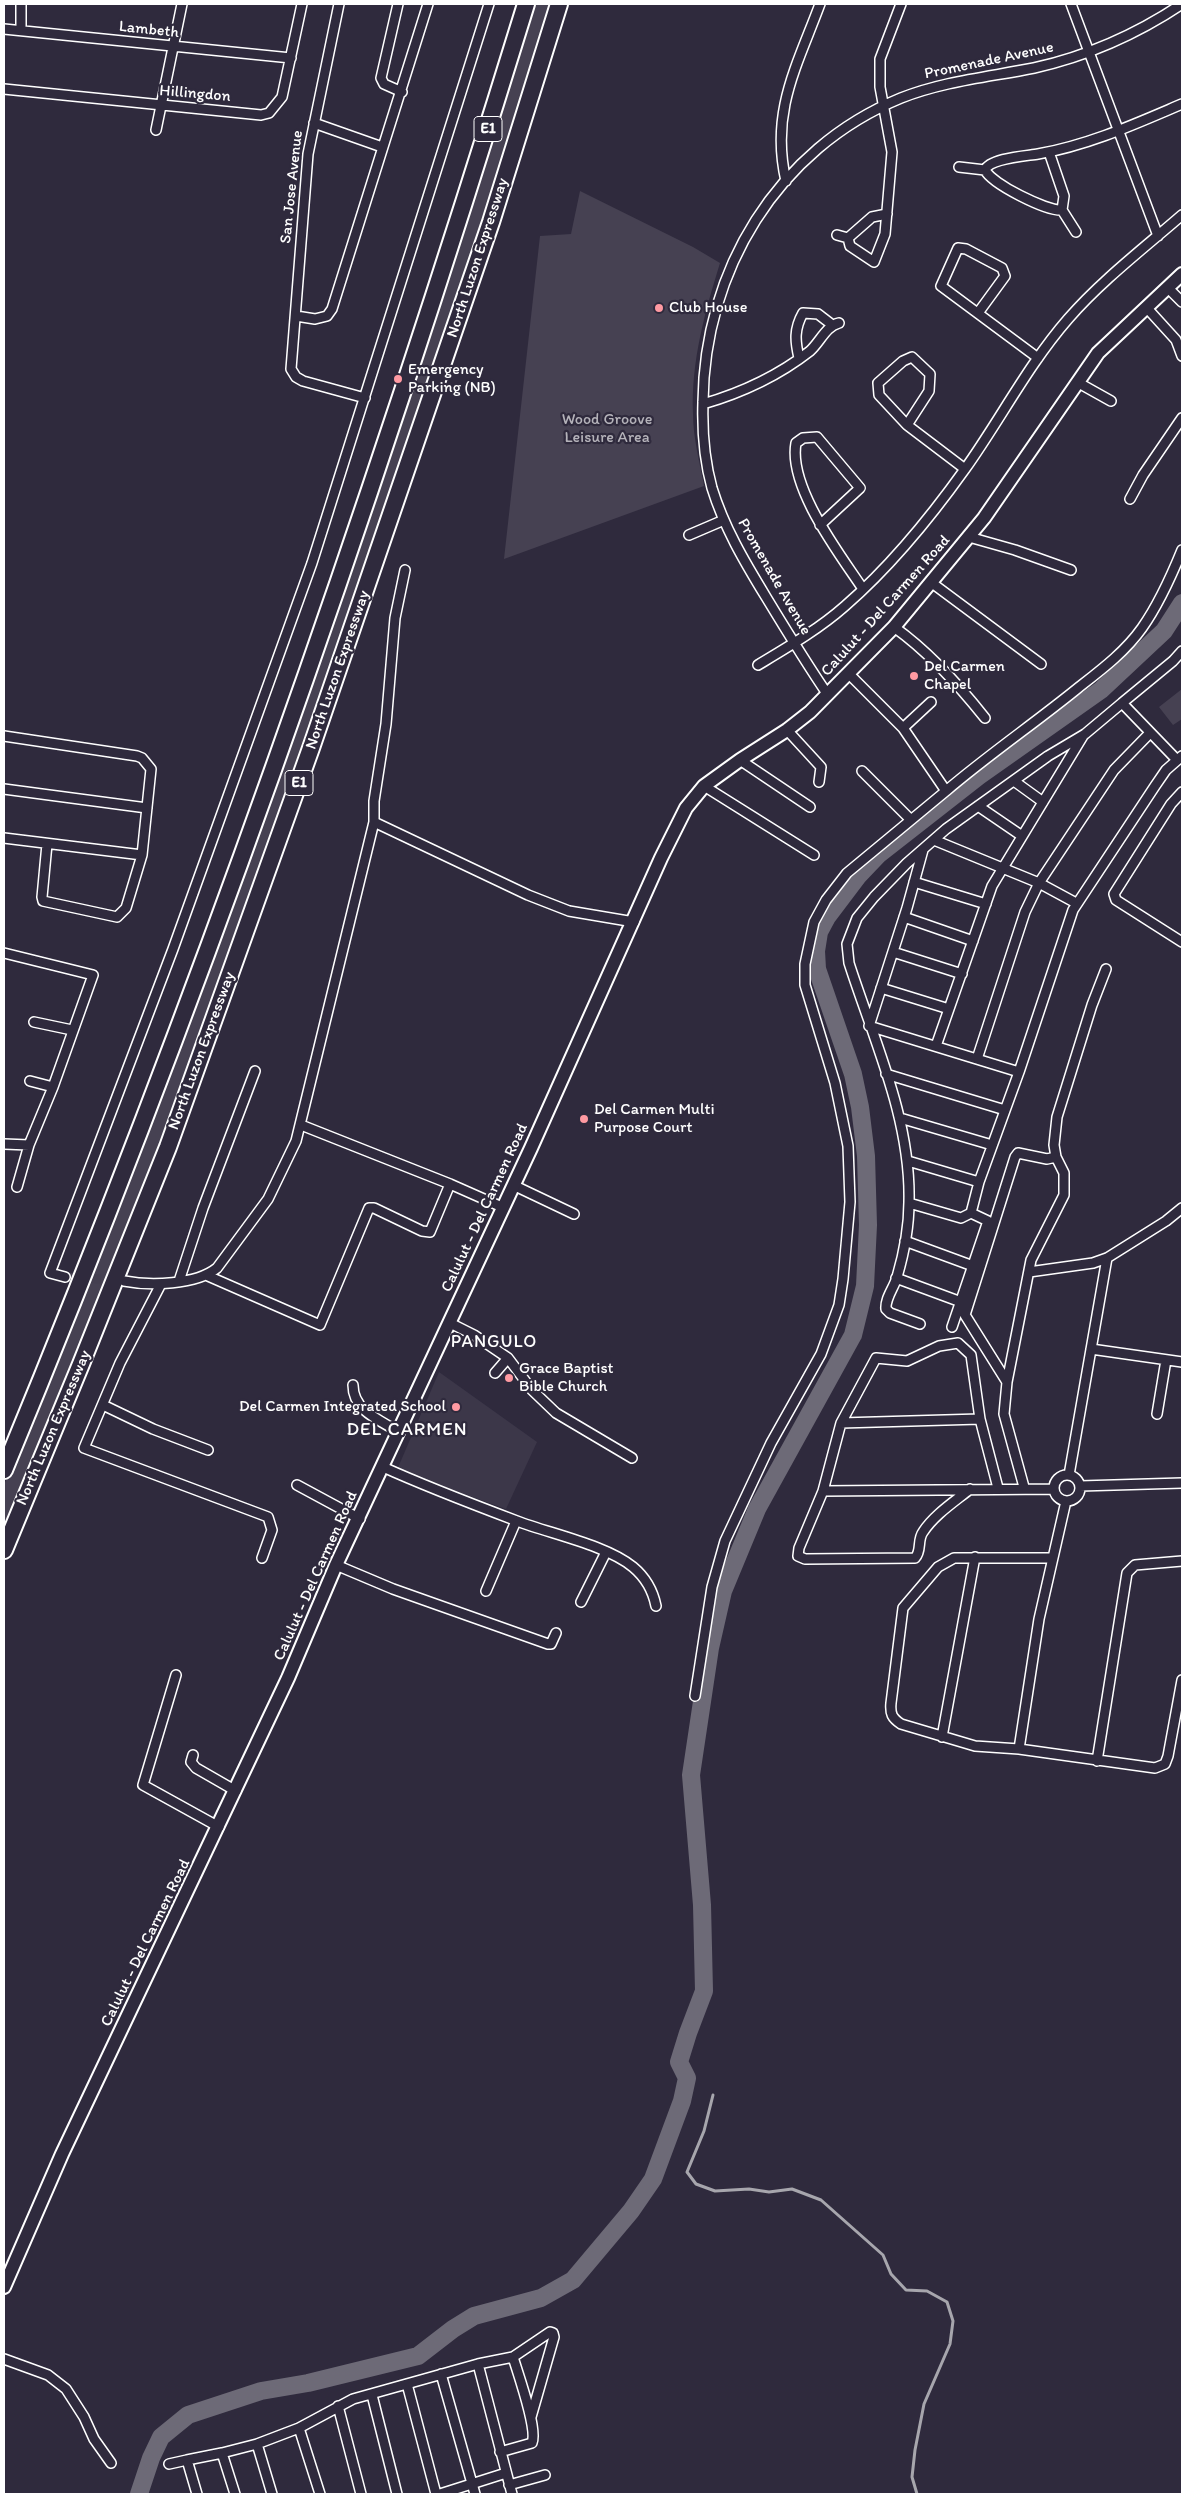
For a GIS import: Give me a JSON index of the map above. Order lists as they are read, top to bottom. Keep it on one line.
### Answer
{"streets":{"highway":["E1","North Luzon Expressway"],"main road":["Calulut - Del Carmen Road"],"street":["Lambeth","Promenade Avenue","Hillingdon","San Jose Avenue"]},"crossings":[["Lambeth","Hillingdon"],["Promenade Avenue","Calulut - Del Carmen Road"]],"districts":["PANGULO","DEL CARMEN"],"parks":["Wood Groove Leisure Area"],"places":["Club House","Emergency Parking (NB)","Del Carmen Chapel","Del Carmen Multi Purpose Court","Grace Baptist Bible Church","Del Carmen Integrated School"]}
